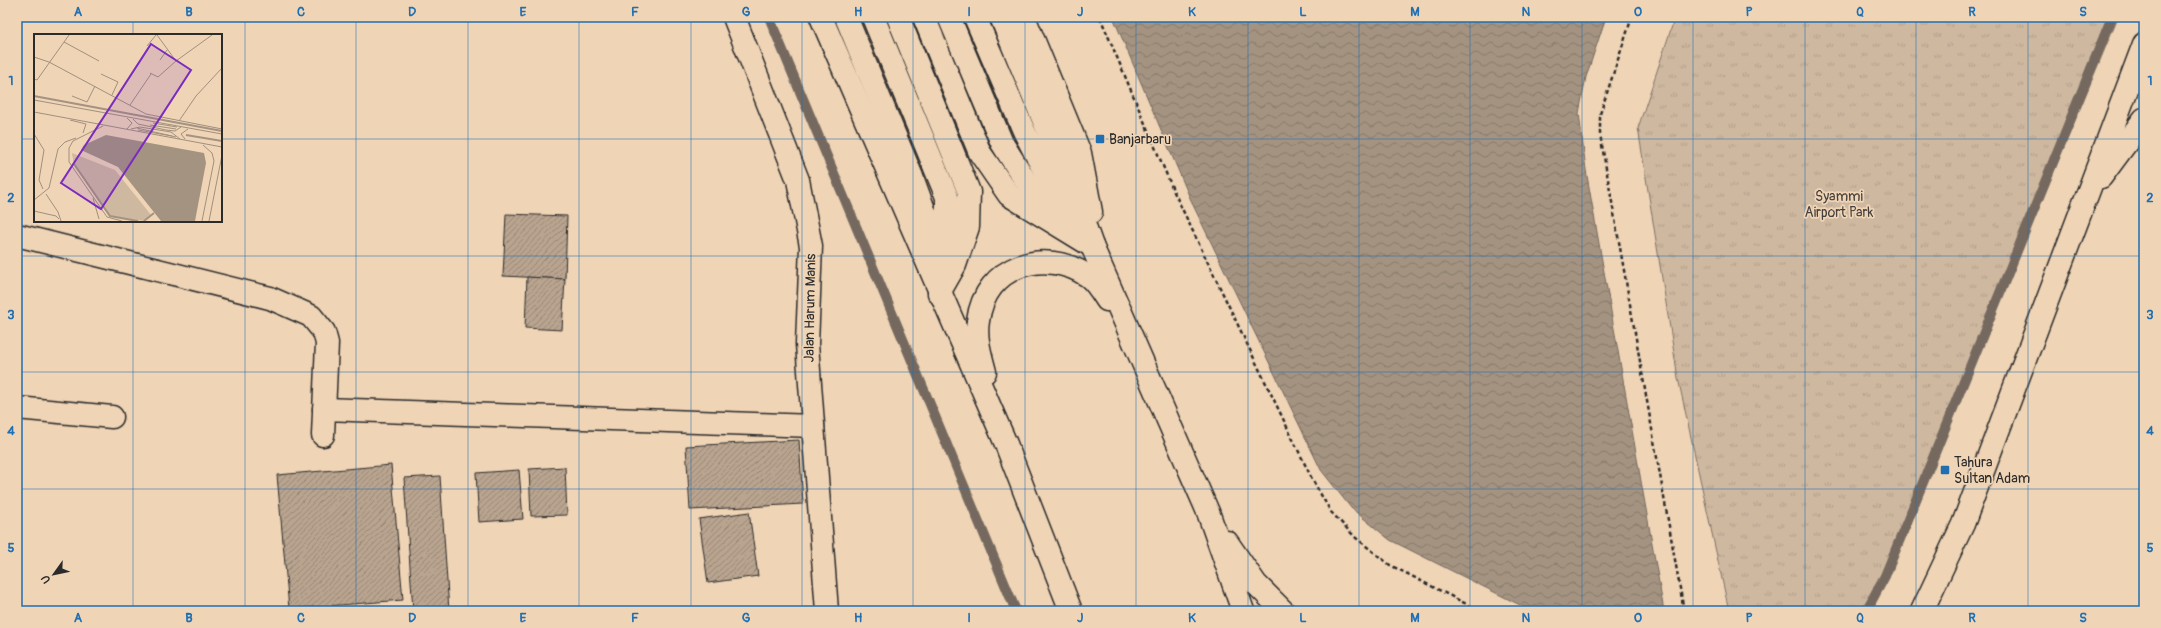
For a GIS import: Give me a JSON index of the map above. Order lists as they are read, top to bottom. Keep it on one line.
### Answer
{"streets":{"street":["Jalan Harum Manis"]},"parks":["Syammi Airport Park"],"places":{"transit":["Banjarbaru","Tahura Sultan Adam"]},"north":"bottom left","grid":{"columns":["A","B","C","D","E","F","G","H","I","J","K","L","M","N","O","P","Q","R","S"],"rows":["1","2","3","4","5"]}}
